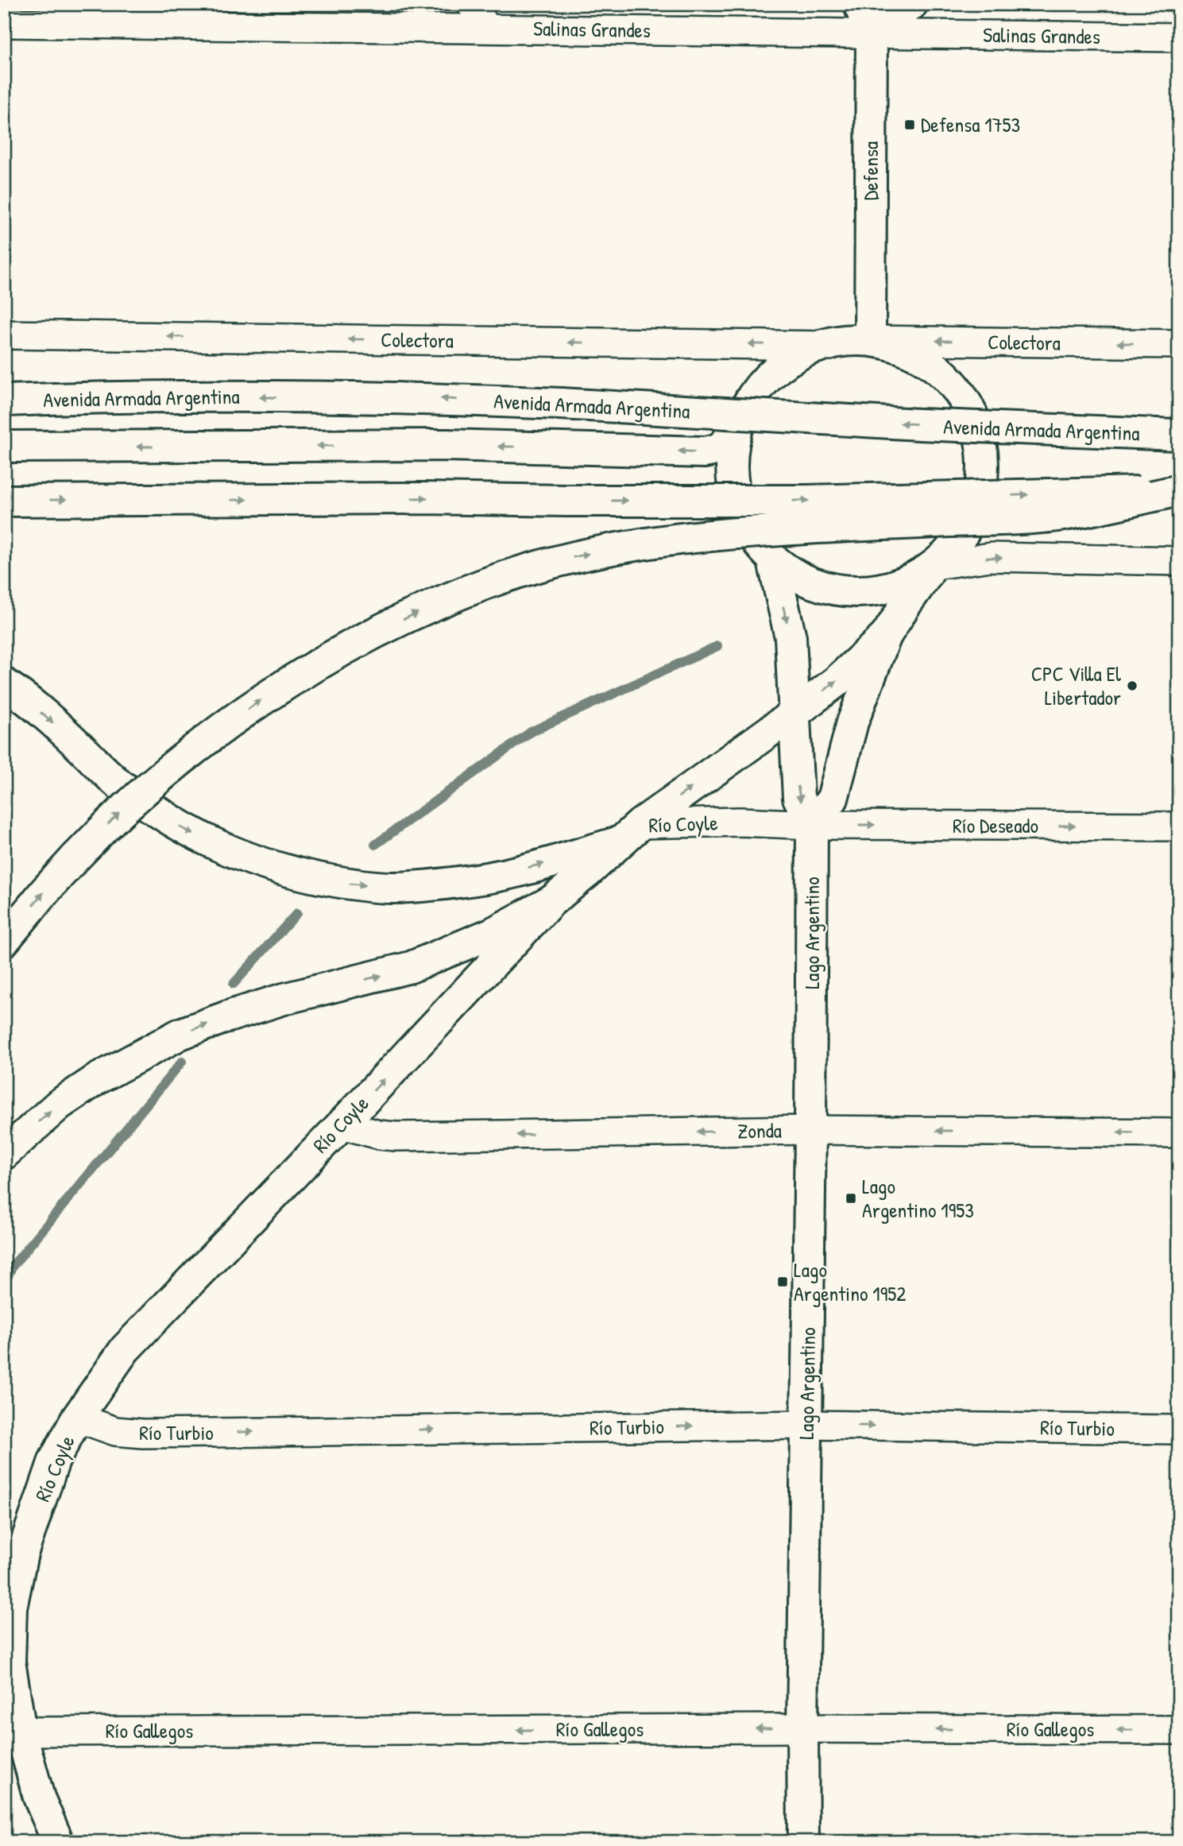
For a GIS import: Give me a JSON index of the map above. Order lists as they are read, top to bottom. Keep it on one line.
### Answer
{"streets":{"main road":["Defensa","Avenida Armada Argentina","Río Coyle","Lago Argentino"],"street":["Salinas Grandes","Colectora","Río Deseado","Zonda","Río Turbio","Río Gallegos"]},"crossings":[["Salinas Grandes","Defensa"],["Defensa","Colectora"],["Defensa","Lago Argentino"],["Colectora","Lago Argentino"],["Río Coyle","Río Deseado"],["Río Coyle","Lago Argentino"],["Río Coyle","Zonda"],["Río Coyle","Río Turbio"],["Río Coyle","Río Gallegos"],["Río Deseado","Lago Argentino"],["Lago Argentino","Zonda"],["Lago Argentino","Río Turbio"],["Lago Argentino","Río Gallegos"]],"one_way":["Colectora","Río Deseado","Zonda","Río Turbio","Río Gallegos"],"places":{"transit":["Defensa 1753","Lago Argentino 1953","Lago Argentino 1952"],"other":["CPC Villa El Libertador"]}}
